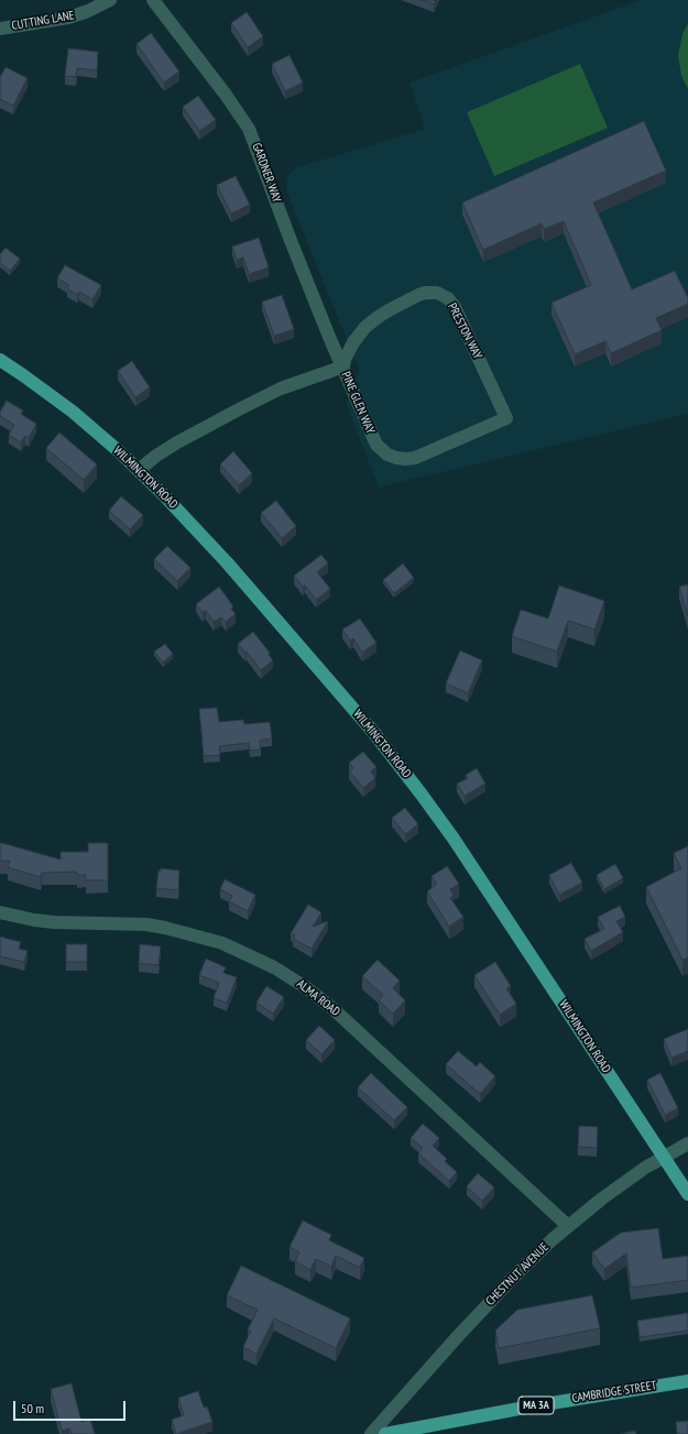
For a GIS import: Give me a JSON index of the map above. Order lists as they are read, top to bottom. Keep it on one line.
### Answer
{"streets":{"main road":["WILMINGTON ROAD","CAMBRIDGE STREET","MA 3A"],"street":["CUTTING LANE","GARDNER WAY","PRESTON WAY","PINE GLEN WAY","ALMA ROAD","CHESTNUT AVENUE"]},"crossings":[["GARDNER WAY","PRESTON WAY"],["GARDNER WAY","PINE GLEN WAY"],["PRESTON WAY","PINE GLEN WAY"],["PINE GLEN WAY","WILMINGTON ROAD"],["WILMINGTON ROAD","CHESTNUT AVENUE"],["ALMA ROAD","CHESTNUT AVENUE"]],"scale_bar":"50 m"}
